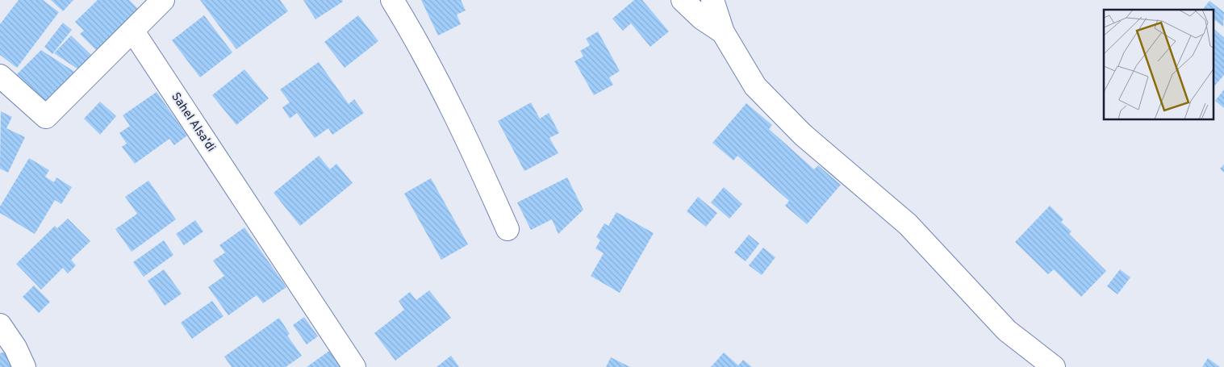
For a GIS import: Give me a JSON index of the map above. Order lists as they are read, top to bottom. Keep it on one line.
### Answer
{"streets":{"street":["Sahel Alsa'di"]}}
